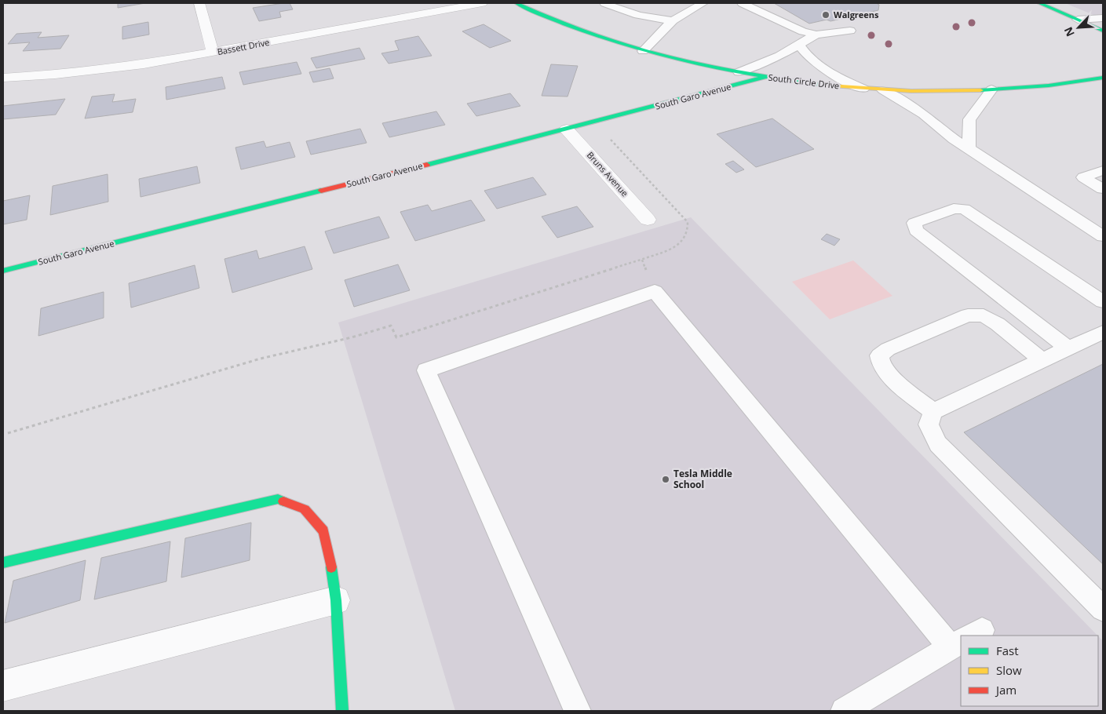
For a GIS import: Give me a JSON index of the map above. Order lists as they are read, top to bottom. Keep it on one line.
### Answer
{"streets":{"street":["Bassett Drive","South Circle Drive","South Garo Avenue","Bruns Avenue"]},"crossings":[["South Circle Drive","South Garo Avenue"],["South Garo Avenue","Bruns Avenue"]],"places":["Walgreens","Tesla Middle School"],"legend":["Fast","Slow","Jam"],"north":"bottom left"}
